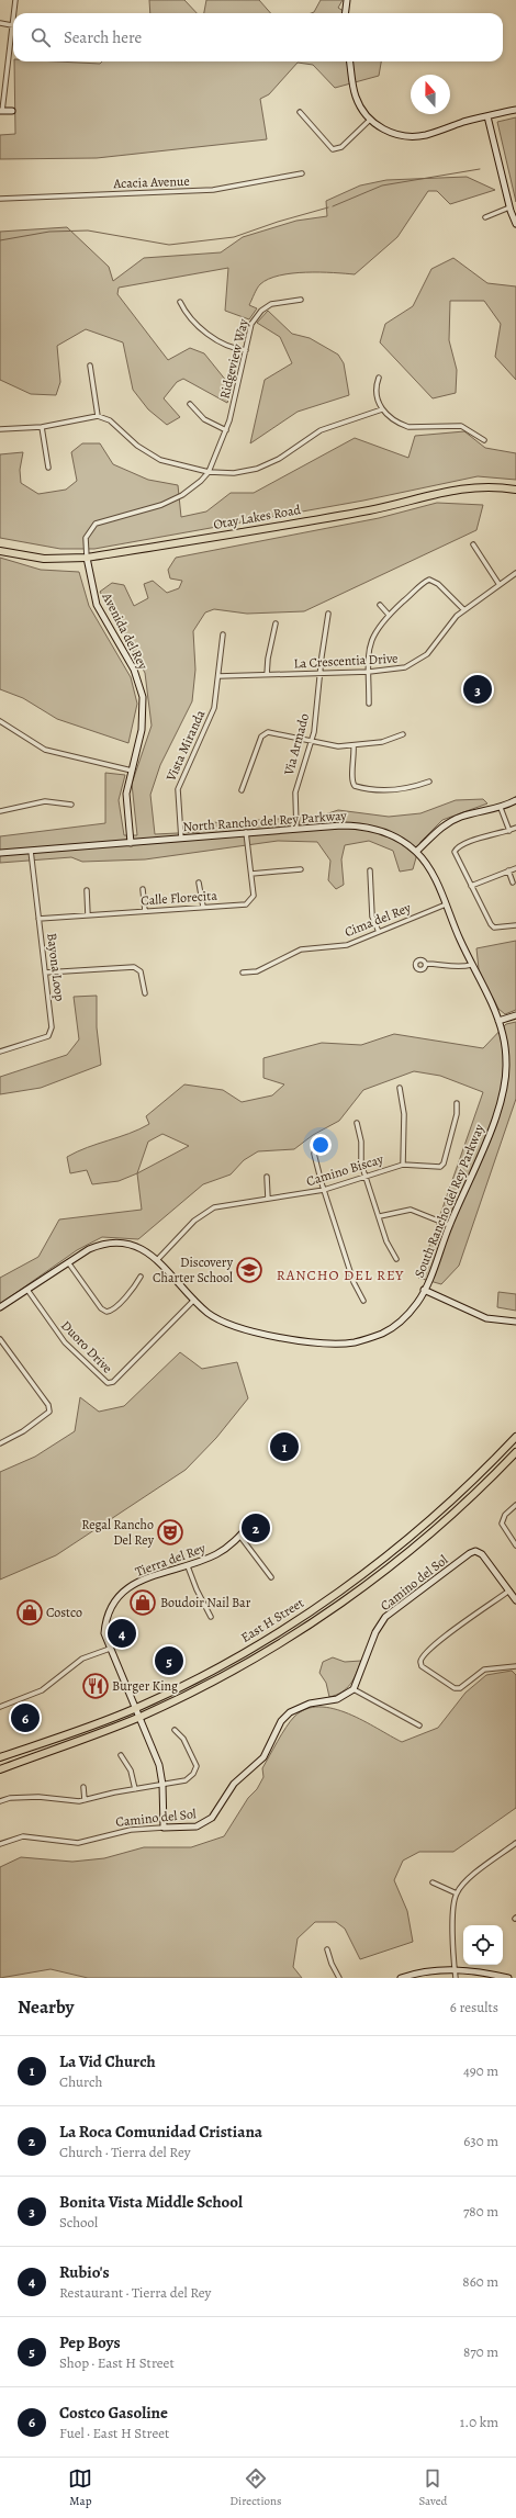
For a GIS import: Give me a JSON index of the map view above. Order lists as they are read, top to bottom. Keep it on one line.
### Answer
{"streets":{"main road":["Otay Lakes Road","East H Street"],"street":["Acacia Avenue","Ridgeview Way","Avenida del Rey","La Crescentia Drive","Via Armado","Vista Miranda","North Rancho del Rey Parkway","Calle Florecita","Cima del Rey","Bayona Loop","Camino Biscay","South Rancho del Rey Parkway","Duoro Drive","Tierra del Rey","Camino del Sol"]},"crossings":[["Ridgeview Way","Otay Lakes Road"],["Ridgeview Way","Avenida del Rey"],["Otay Lakes Road","Avenida del Rey"],["Avenida del Rey","North Rancho del Rey Parkway"],["La Crescentia Drive","Via Armado"],["La Crescentia Drive","Vista Miranda"],["Via Armado","North Rancho del Rey Parkway"],["Vista Miranda","North Rancho del Rey Parkway"],["North Rancho del Rey Parkway","Calle Florecita"],["North Rancho del Rey Parkway","Cima del Rey"],["North Rancho del Rey Parkway","Bayona Loop"],["North Rancho del Rey Parkway","South Rancho del Rey Parkway"],["Calle Florecita","Bayona Loop"],["Camino Biscay","South Rancho del Rey Parkway"],["South Rancho del Rey Parkway","Duoro Drive"],["Tierra del Rey","Camino del Sol"],["Tierra del Rey","East H Street"]],"districts":["RANCHO DEL REY"],"places":{"school or university":["Discovery Charter School"],"theatre":["Regal Rancho Del Rey"],"shop":["Boudoir Nail Bar","Costco"],"restaurant":["Burger King"]},"north":"top","page":{"search":"Search here","pins":["3","1","2","4","5","6"],"heading":["Nearby","6 results"],"list":[{"mark":"1","name":"La Vid Church","note":"Church","value":"490 m"},{"mark":"2","name":"La Roca Comunidad Cristiana","note":"Church · Tierra del Rey","value":"630 m"},{"mark":"3","name":"Bonita Vista Middle School","note":"School","value":"780 m"},{"mark":"4","name":"Rubio's","note":"Restaurant · Tierra del Rey","value":"860 m"},{"mark":"5","name":"Pep Boys","note":"Shop · East H Street","value":"870 m"},{"mark":"6","name":"Costco Gasoline","note":"Fuel · East H Street","value":"1.0 km"}],"nav":["Map","Directions","Saved"]}}
